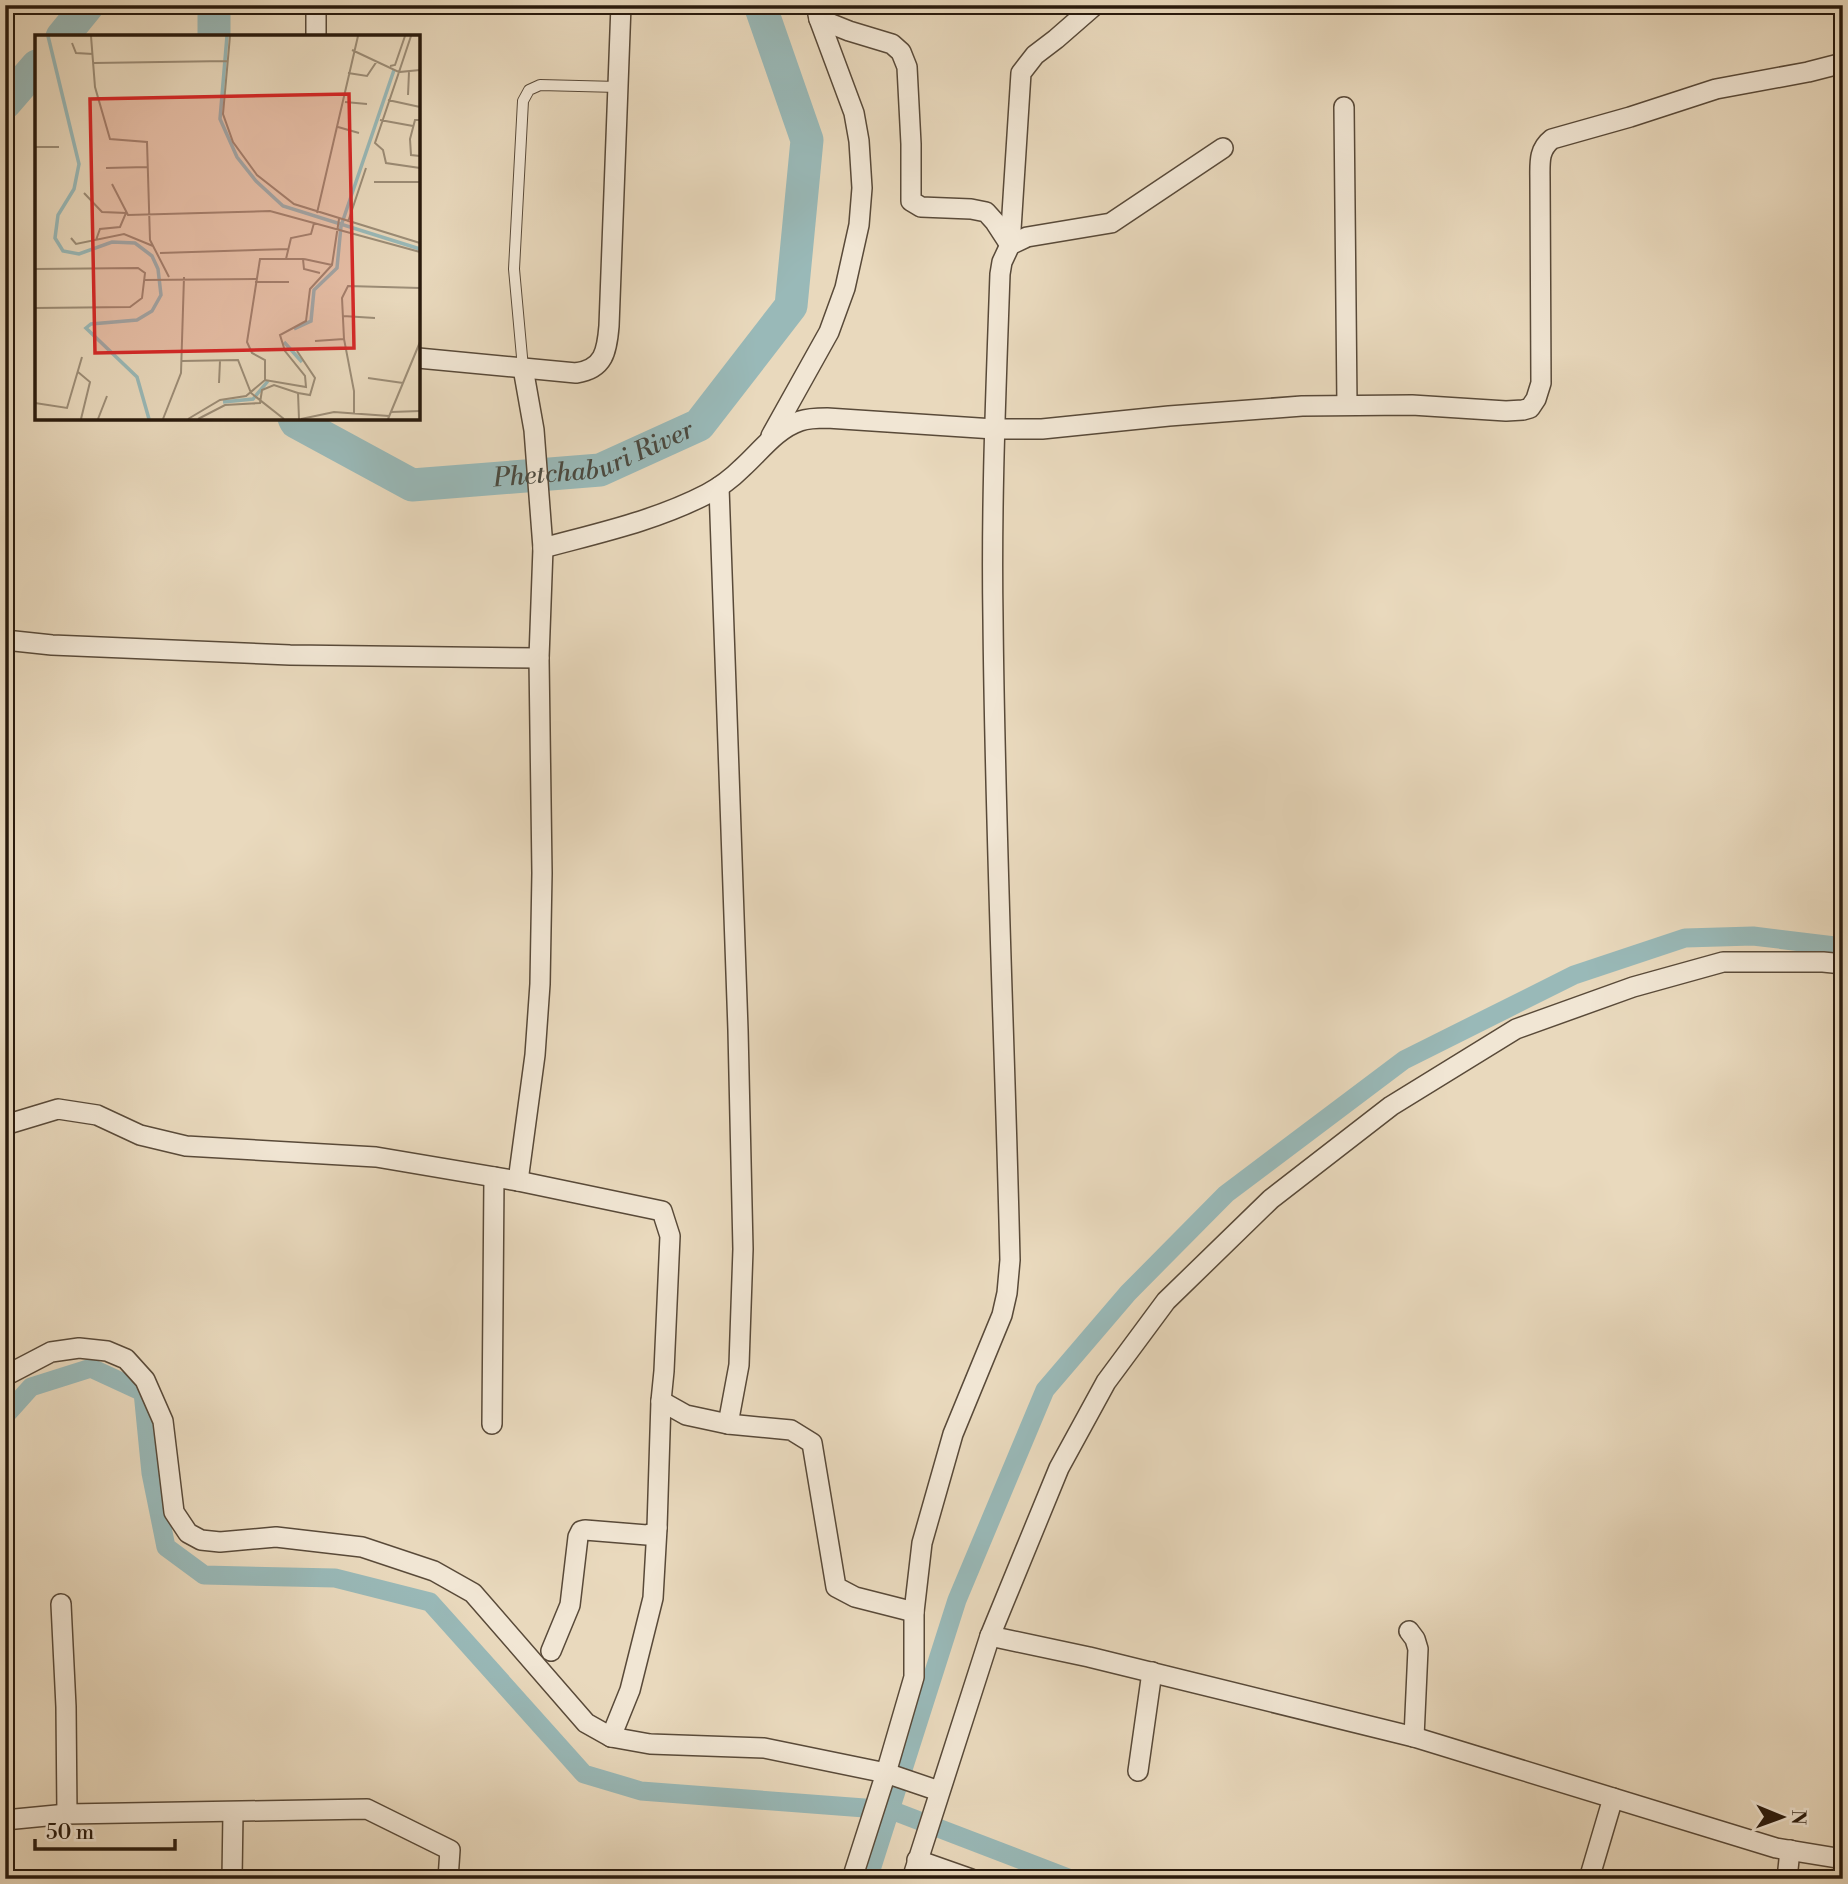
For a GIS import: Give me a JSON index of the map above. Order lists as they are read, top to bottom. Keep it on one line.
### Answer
{"water":["Phetchaburi River"],"scale_bar":"50 m","north":"right"}
